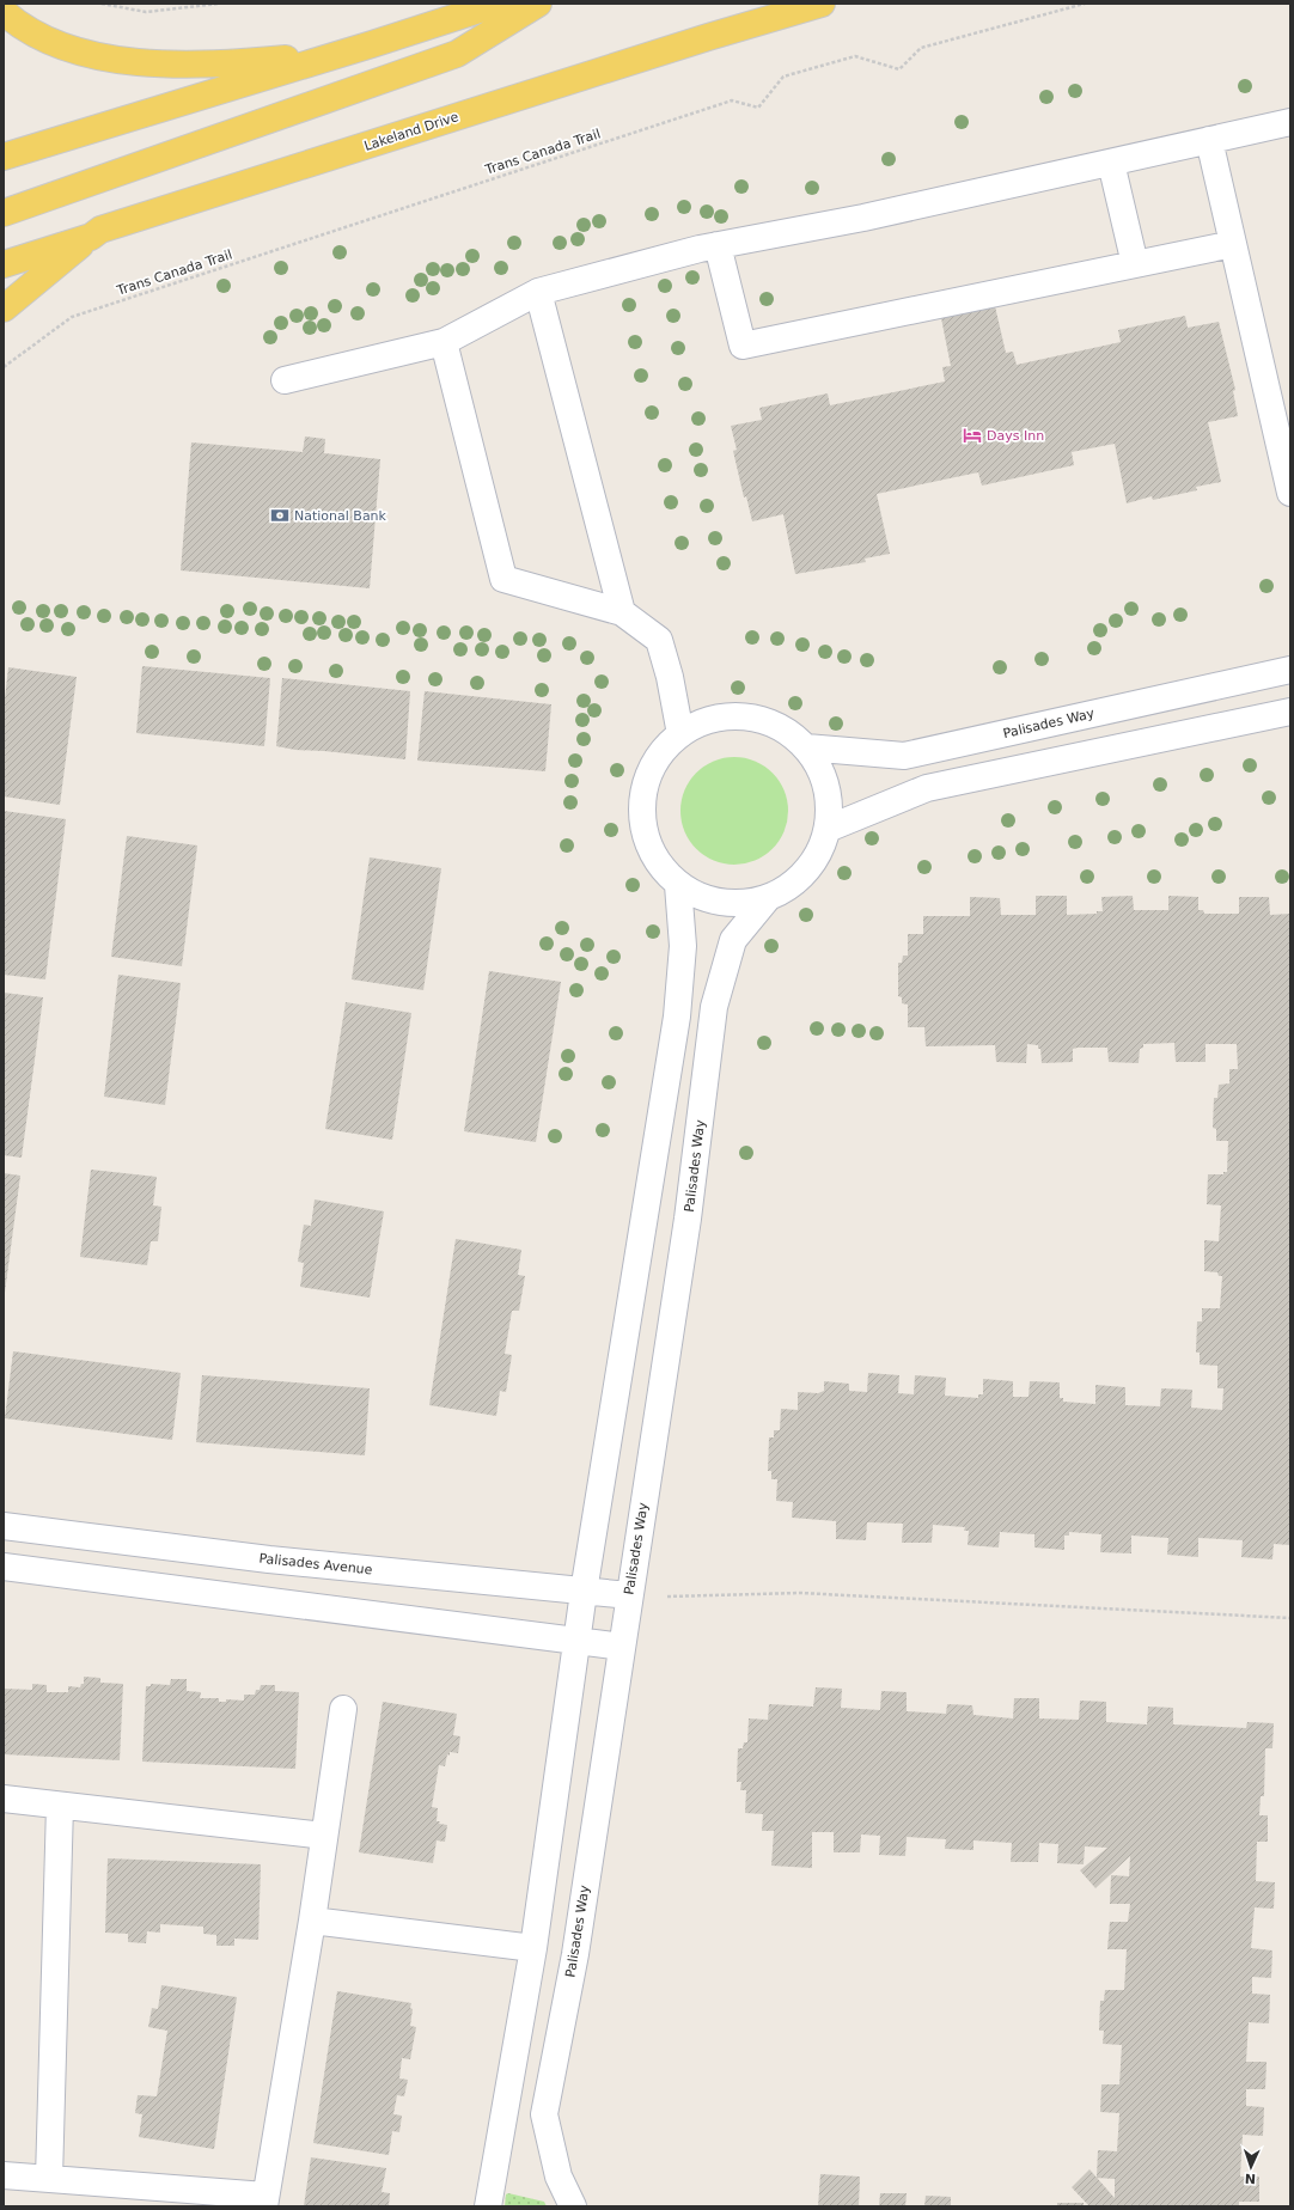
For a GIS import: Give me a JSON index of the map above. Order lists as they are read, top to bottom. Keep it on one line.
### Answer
{"streets":{"main road":["Lakeland Drive"],"street":["Palisades Way","Palisades Avenue"],"path":["Trans Canada Trail"]},"crossings":[["Palisades Way","Palisades Avenue"]],"places":{"hotel":["Days Inn"],"bank":["National Bank"]},"north":"bottom"}
